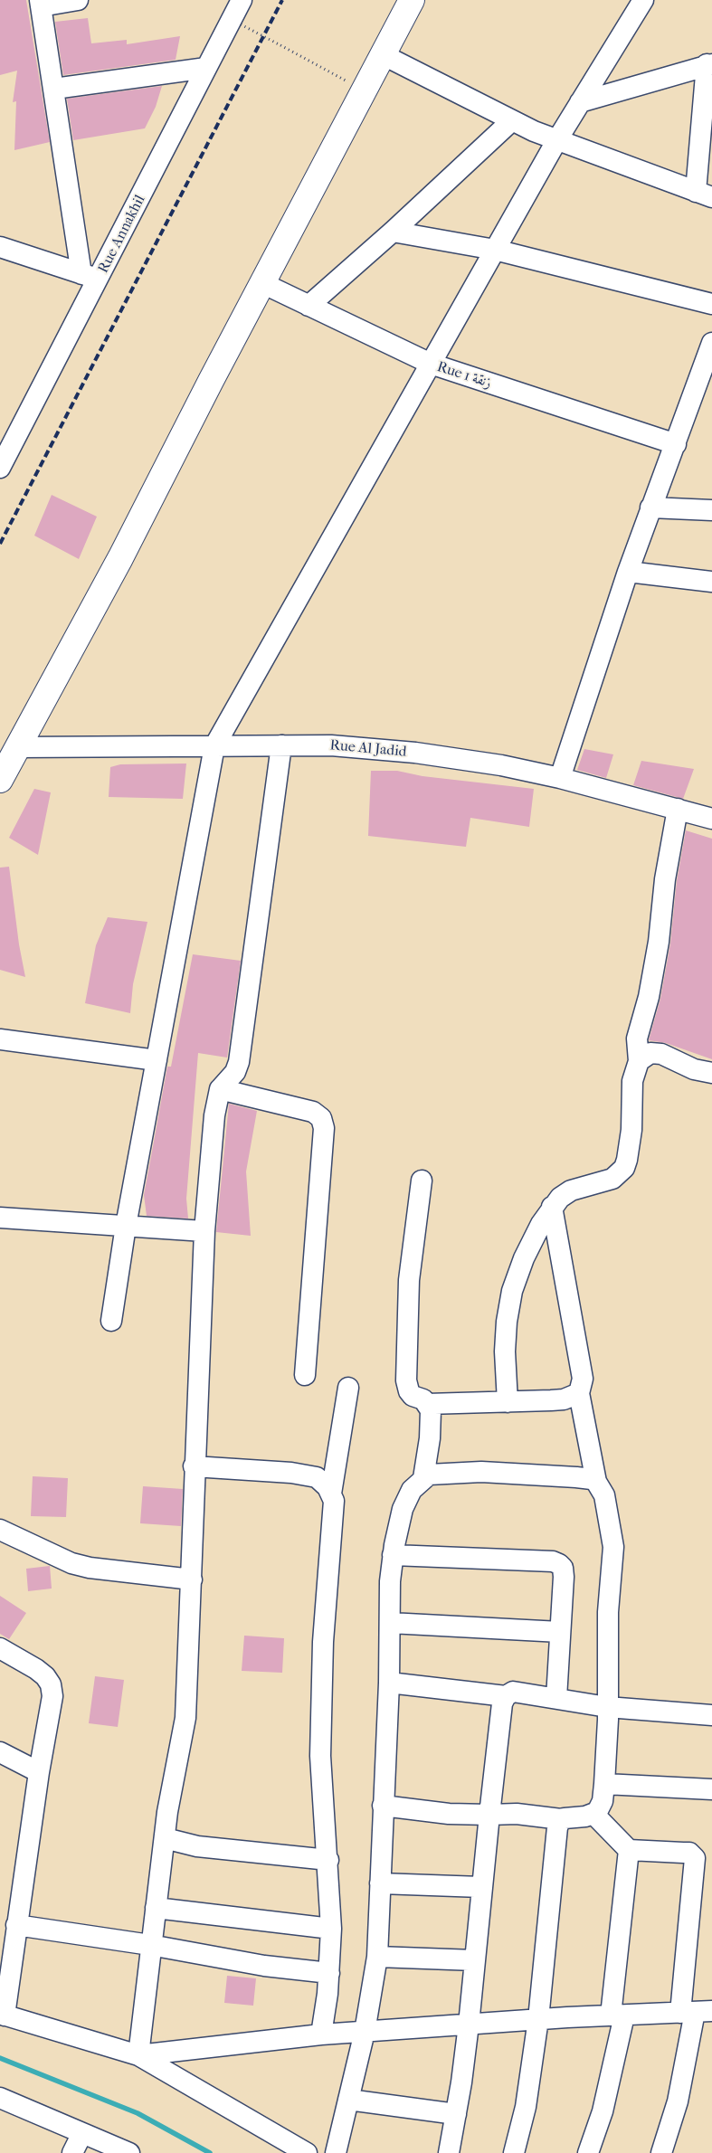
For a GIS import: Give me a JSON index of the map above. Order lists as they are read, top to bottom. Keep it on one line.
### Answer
{"streets":{"street":["Rue Annakhil","Rue 1 زنقة","Rue Al Jadid"]}}
